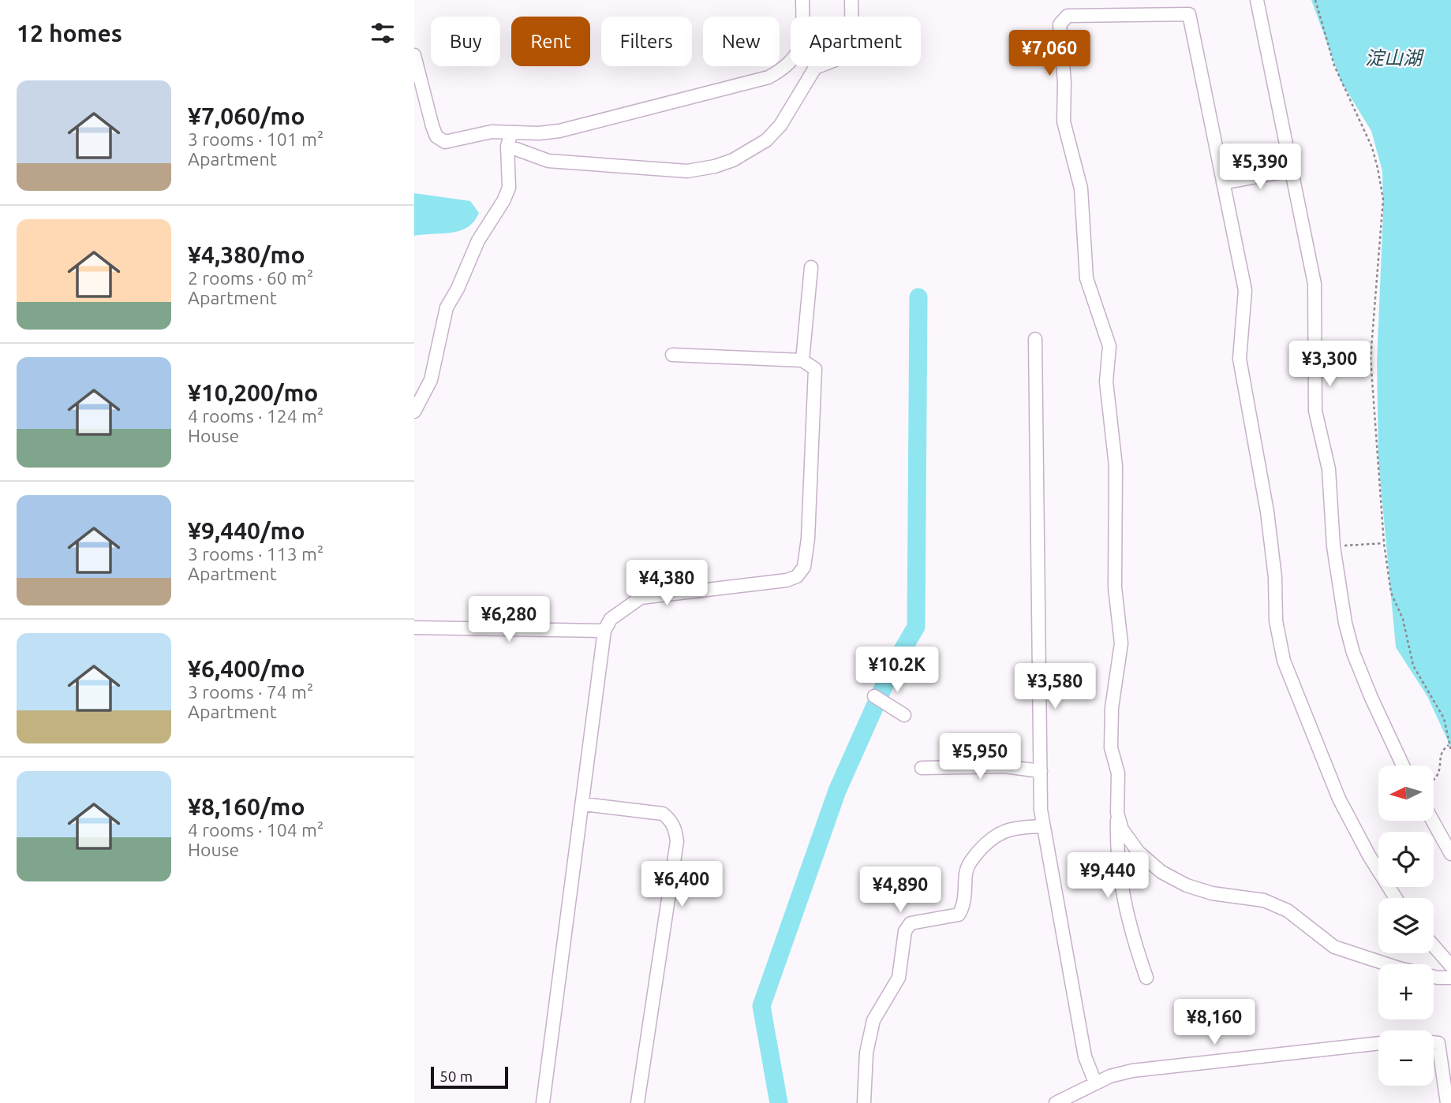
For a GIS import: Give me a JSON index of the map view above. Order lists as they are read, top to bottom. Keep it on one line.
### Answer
{"water":["淀山湖"],"scale_bar":"50 m","north":"left","page":{"heading":"12 homes","chip":["Buy","Rent","Filters","New","Apartment"],"price":["¥7,060","¥5,390","¥3,300","¥4,380","¥6,280","¥10.2K","¥3,580","¥5,950","¥9,440","¥6,400","¥4,890","¥8,160"],"list":[{"name":"¥7,060/mo","note":"3 rooms · 101 m² · Apartment"},{"name":"¥4,380/mo","note":"2 rooms · 60 m² · Apartment"},{"name":"¥10,200/mo","note":"4 rooms · 124 m² · House"},{"name":"¥9,440/mo","note":"3 rooms · 113 m² · Apartment"},{"name":"¥6,400/mo","note":"3 rooms · 74 m² · Apartment"},{"name":"¥8,160/mo","note":"4 rooms · 104 m² · House"}],"map_buttons":["+","−"],"scale":"50 m"}}
